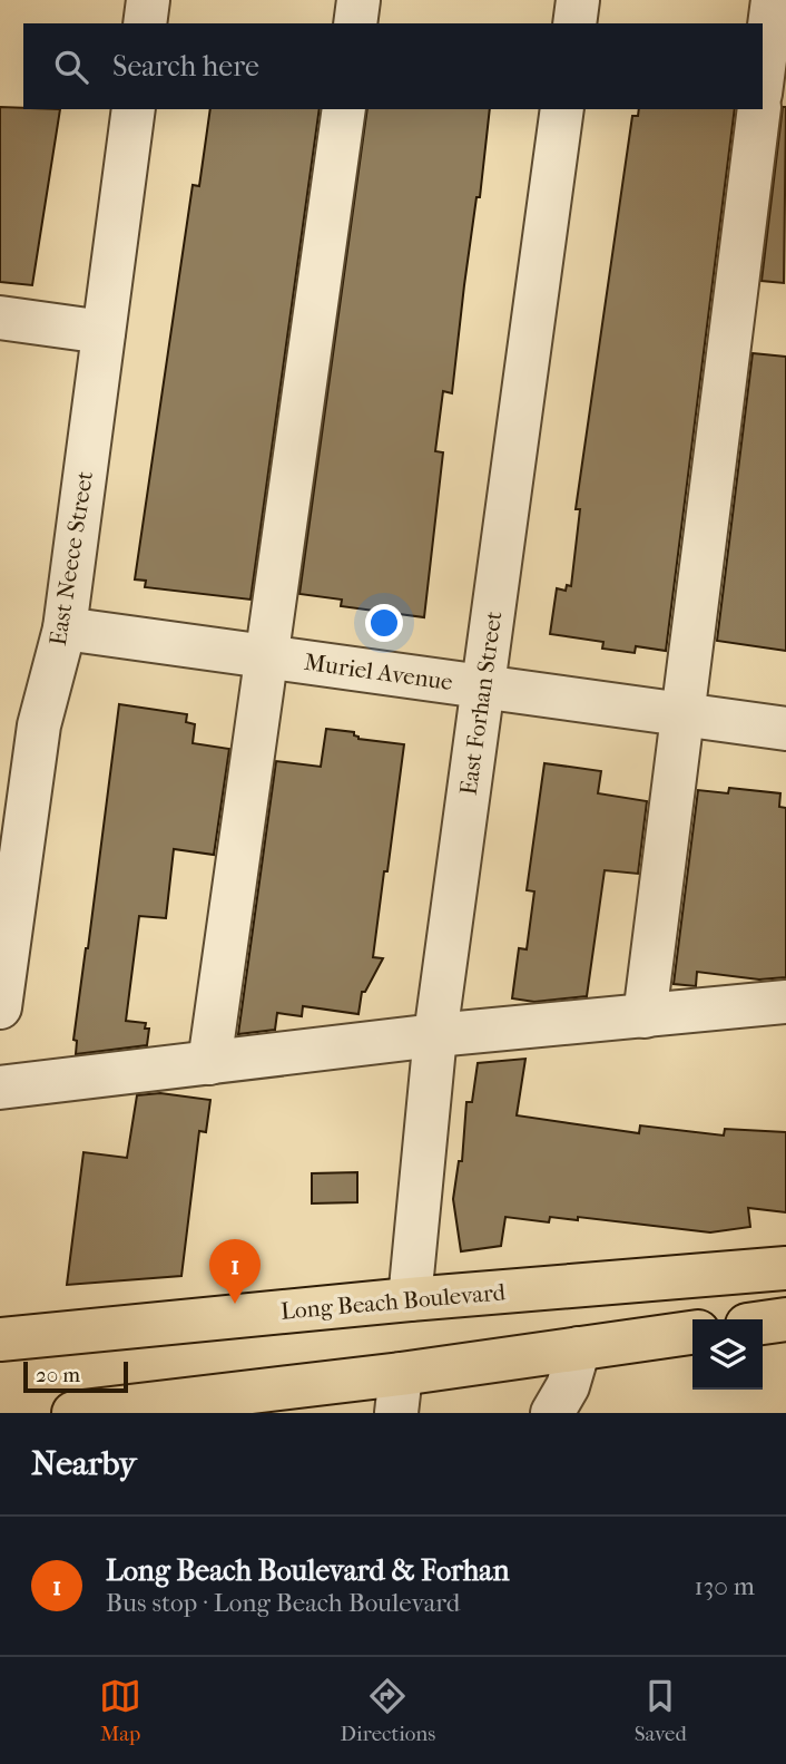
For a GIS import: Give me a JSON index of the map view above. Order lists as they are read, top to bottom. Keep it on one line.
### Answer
{"streets":{"main road":["Long Beach Boulevard"],"street":["East Neece Street","Muriel Avenue","East Forhan Street"]},"crossings":[["East Neece Street","Muriel Avenue"],["Muriel Avenue","East Forhan Street"],["East Forhan Street","Long Beach Boulevard"]],"scale_bar":"20 m","page":{"search":"Search here","pins":"1","scale":"20 m","heading":"Nearby","list":[{"mark":"1","name":"Long Beach Boulevard & Forhan","note":"Bus stop · Long Beach Boulevard","value":"130 m"}],"nav":["Map","Directions","Saved"]}}
